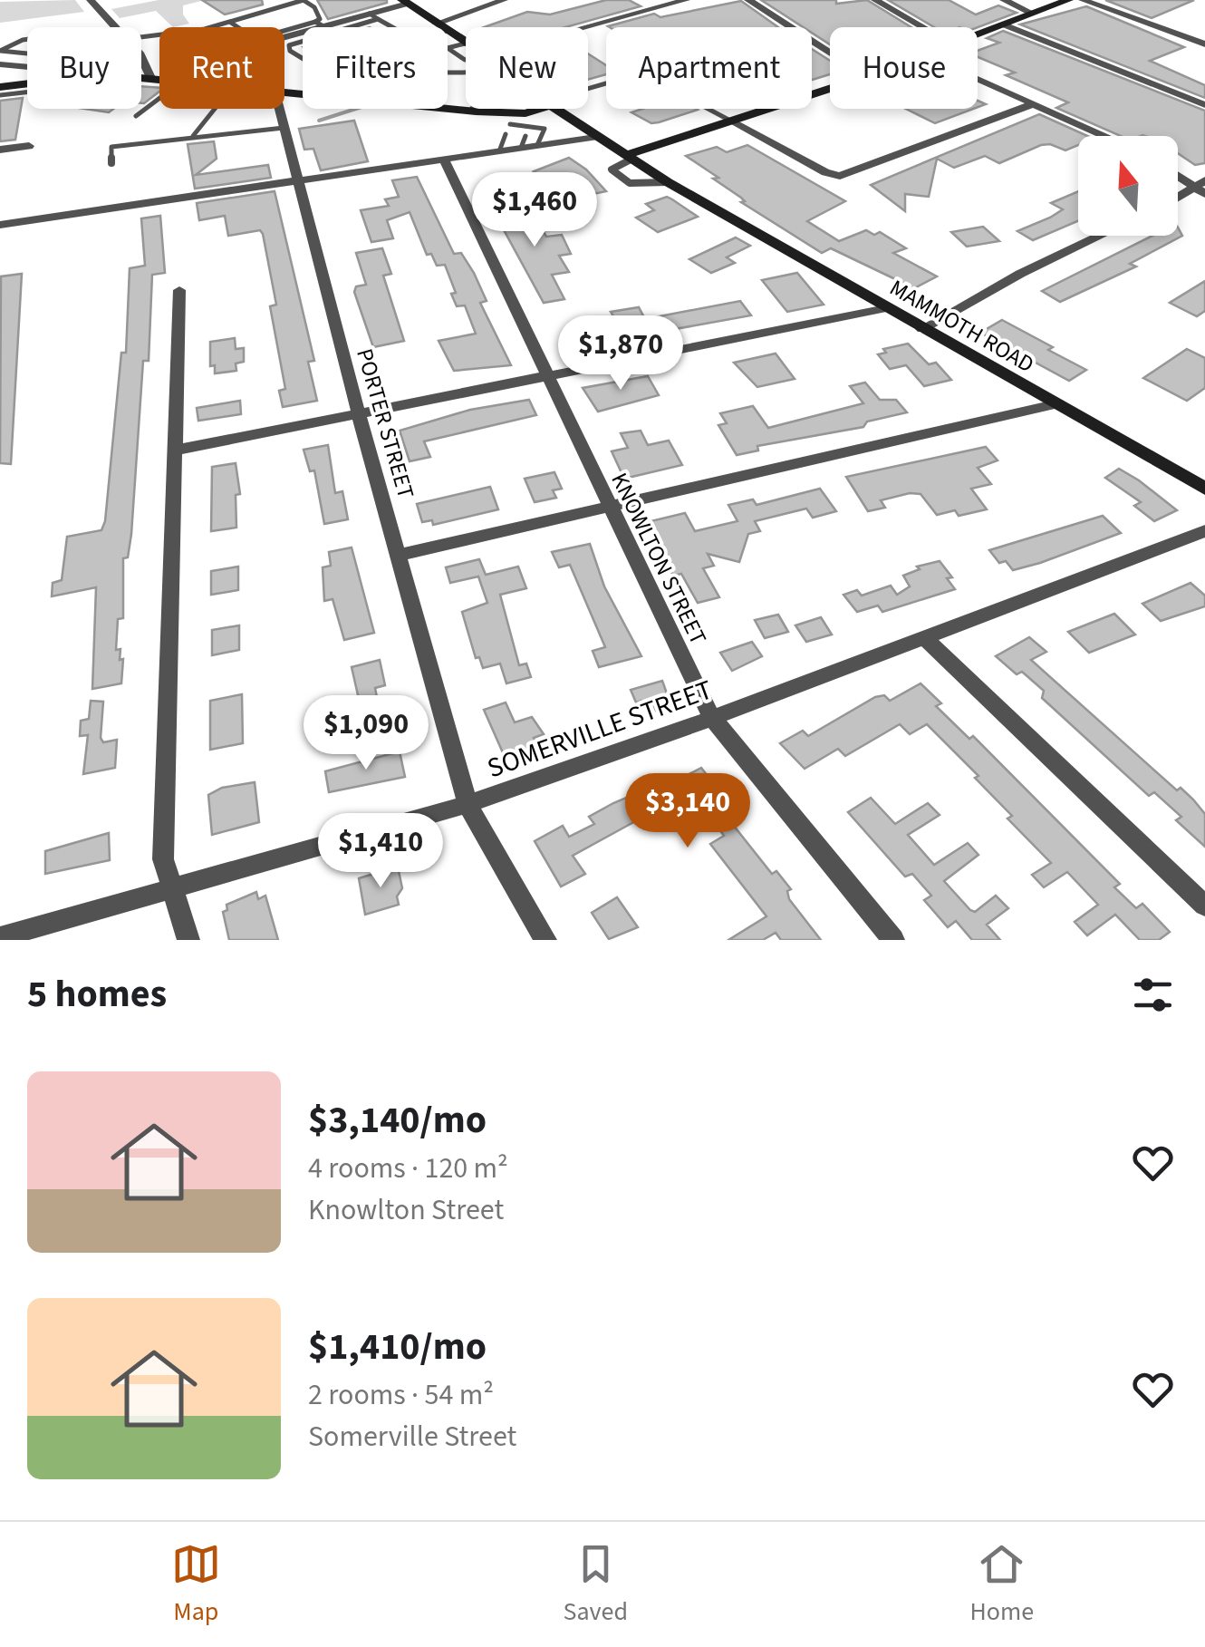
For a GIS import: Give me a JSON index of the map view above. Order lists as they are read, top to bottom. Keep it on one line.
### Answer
{"streets":{"main road":["MAMMOTH ROAD"],"street":["PORTER STREET","KNOWLTON STREET","SOMERVILLE STREET"]},"crossings":[["PORTER STREET","SOMERVILLE STREET"],["KNOWLTON STREET","SOMERVILLE STREET"]],"north":"top","page":{"chip":["Buy","Rent","Filters","New","Apartment","House"],"price":["$1,460","$1,870","$1,090","$3,140","$1,410"],"heading":"5 homes","list":[{"name":"$3,140/mo","note":"4 rooms · 120 m² · Knowlton Street"},{"name":"$1,410/mo","note":"2 rooms · 54 m² · Somerville Street"}],"tabs":["Map","Saved","Home"]}}
